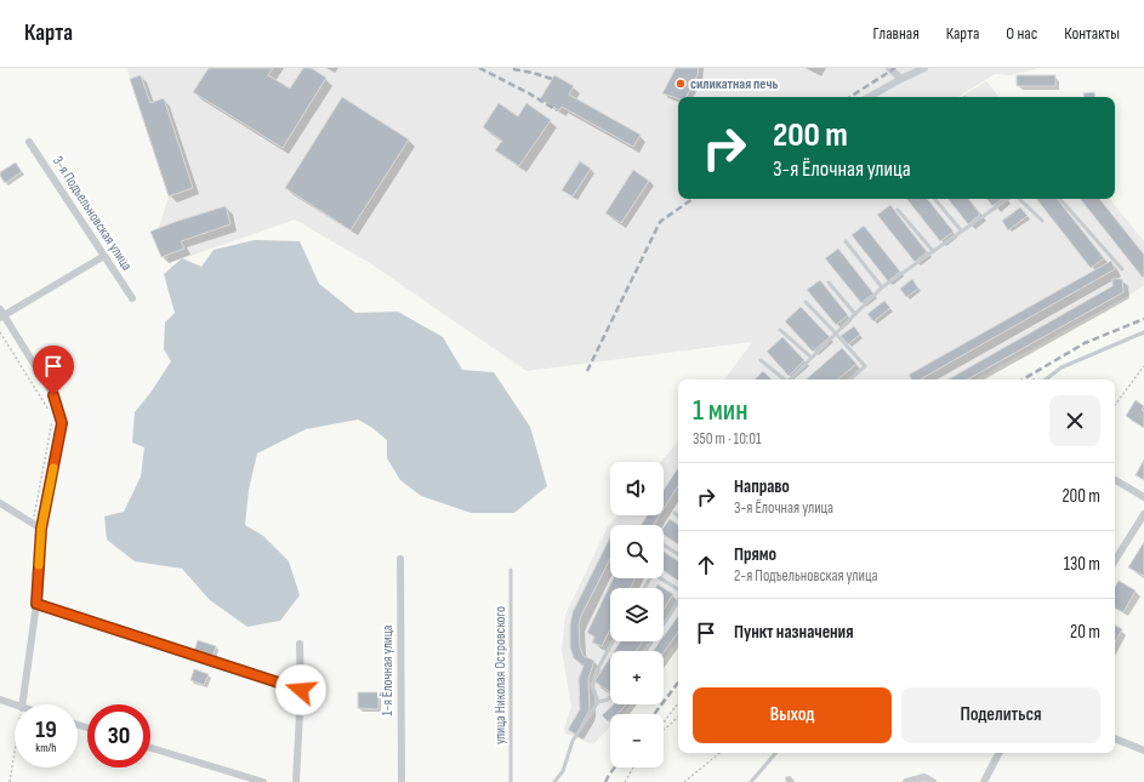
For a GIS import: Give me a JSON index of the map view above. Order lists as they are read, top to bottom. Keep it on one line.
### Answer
{"streets":{"street":["3-я Подъельновская улица","1-я Ёлочная улица"],"lane":["улица Николая Островского"]},"places":["силикатная печь"],"page":{"header":"Карта","nav":["Главная","Карта","О нас","Контакты"],"turn":["200 m","3-я Ёлочная улица"],"heading":["1 мин","350 m · 10:01"],"map_buttons":["+","−"],"list":[{"name":"Направо","note":"3-я Ёлочная улица","value":"200 m"},{"name":"Прямо","note":"2-я Подъельновская улица","value":"130 m"},{"name":"Пункт назначения","value":"20 m"}],"buttons":["Выход","Поделиться"],"speed":"19 km/h","limit":"30"}}
